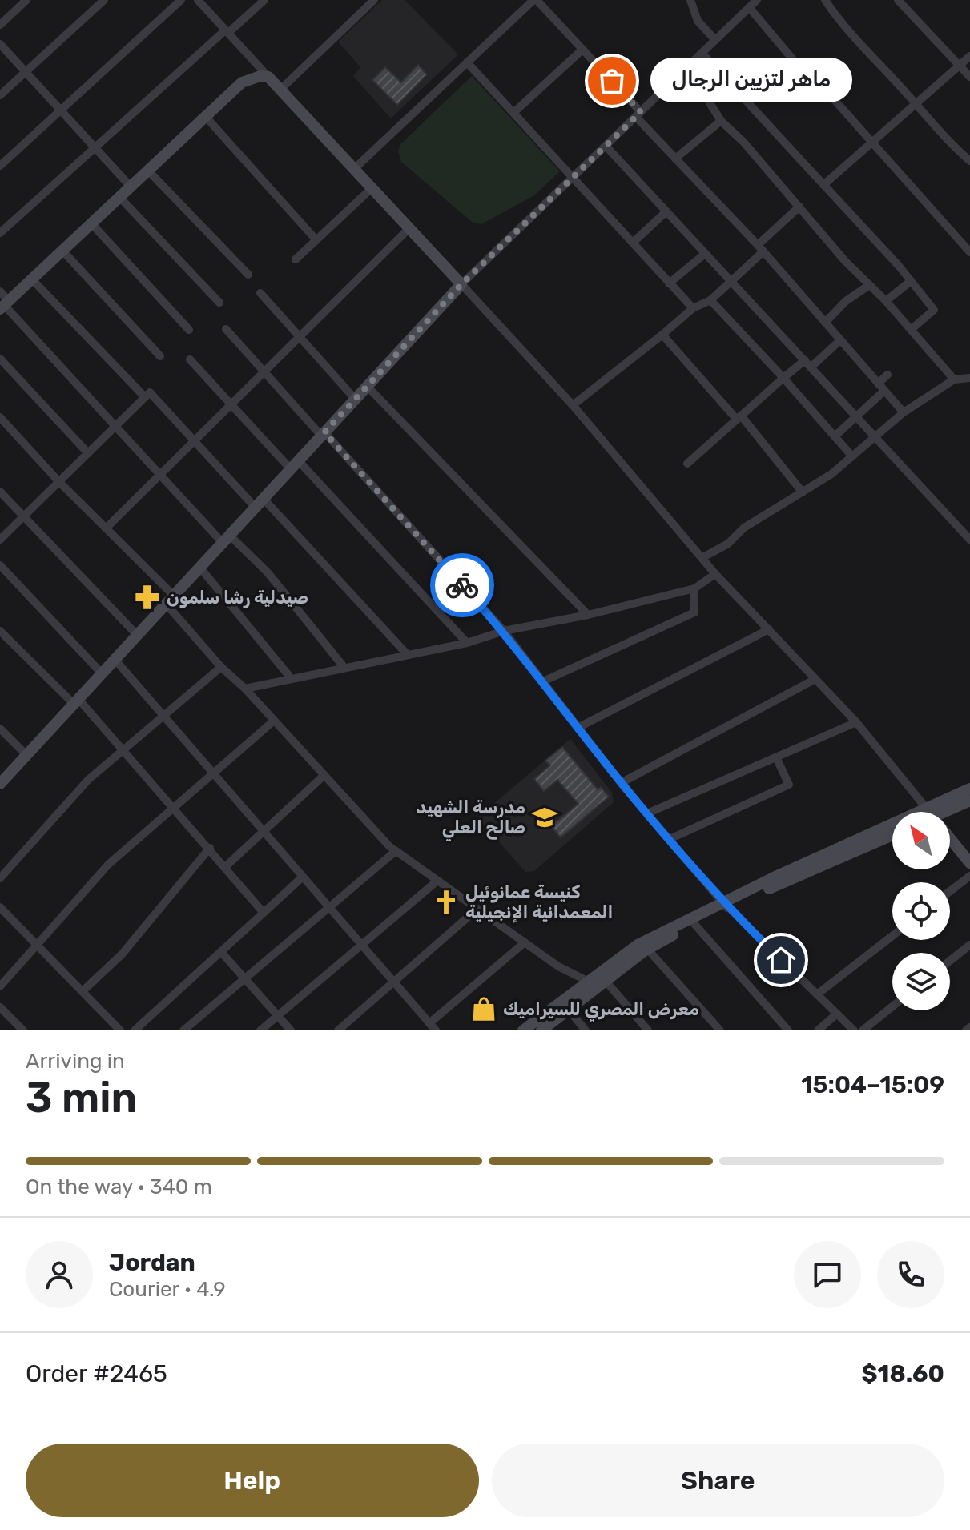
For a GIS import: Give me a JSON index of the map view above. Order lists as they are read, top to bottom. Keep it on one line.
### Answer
{"places":{"other":["ماهر لتزيين الرجال"],"pharmacy":["صيدلية رشا سلمون"],"school or university":["مدرسة الشهيد صالح العلي"],"church":["كنيسة عمانوئيل المعمدانية الإنجيلية"],"shop":["معرض المصري للسيراميك"]},"north":"top left","page":{"bubble":"ماهر لتزيين الرجال","heading":["3 min","Arriving in","15:04–15:09"],"panel":["Jordan","Courier · 4.9","Order #2465","$18.60"],"bar":"On the way · 340 m","buttons":["Help","Share"]}}
